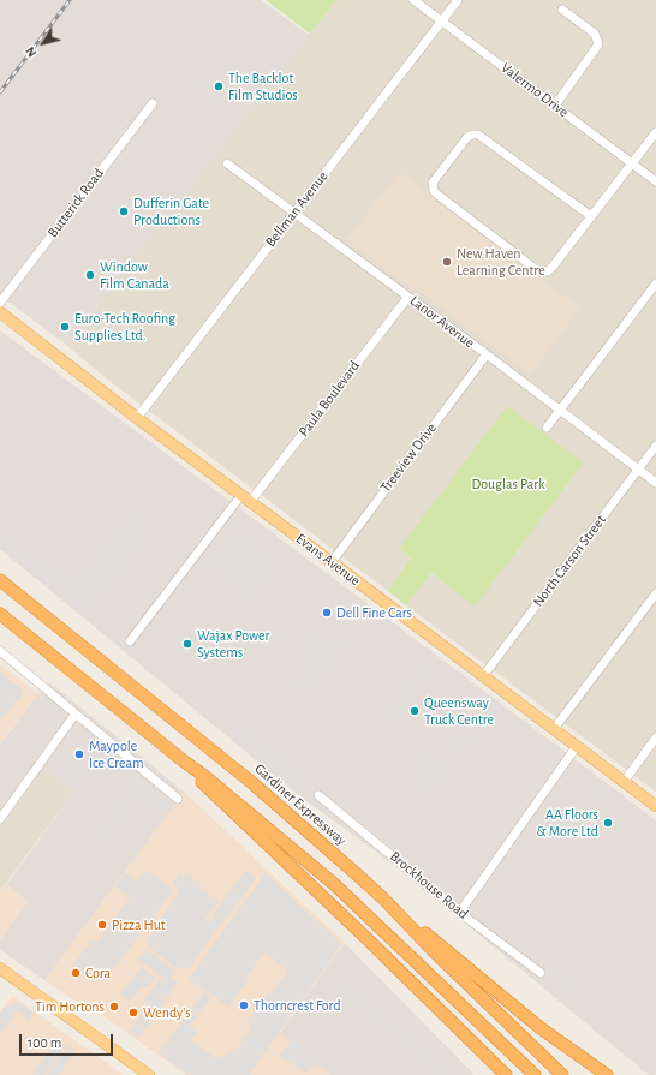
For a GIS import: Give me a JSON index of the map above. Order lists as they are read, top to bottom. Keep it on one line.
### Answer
{"streets":{"highway":["Gardiner Expressway"],"main road":["Evans Avenue"],"street":["Valermo Drive","Butterick Road","Bellman Avenue","Lanor Avenue","Paula Boulevard","Treeview Drive","North Carson Street","Brockhouse Road"]},"crossings":[["Valermo Drive","Bellman Avenue"],["Bellman Avenue","Lanor Avenue"],["Bellman Avenue","Evans Avenue"],["Lanor Avenue","Paula Boulevard"],["Lanor Avenue","Treeview Drive"],["Lanor Avenue","North Carson Street"],["Paula Boulevard","Evans Avenue"],["Treeview Drive","Evans Avenue"],["Evans Avenue","North Carson Street"]],"parks":["Douglas Park"],"places":["The Backlot Film Studios","Dufferin Gate Productions","New Haven Learning Centre","Window Film Canada","Euro-Tech Roofing Supplies Ltd.","Dell Fine Cars","Wajax Power Systems","Queensway Truck Centre","Maypole Ice Cream","AA Floors & More Ltd","Pizza Hut","Cora","Thorncrest Ford","Tim Hortons","Wendy's"],"scale_bar":"100 m","north":"bottom left"}
